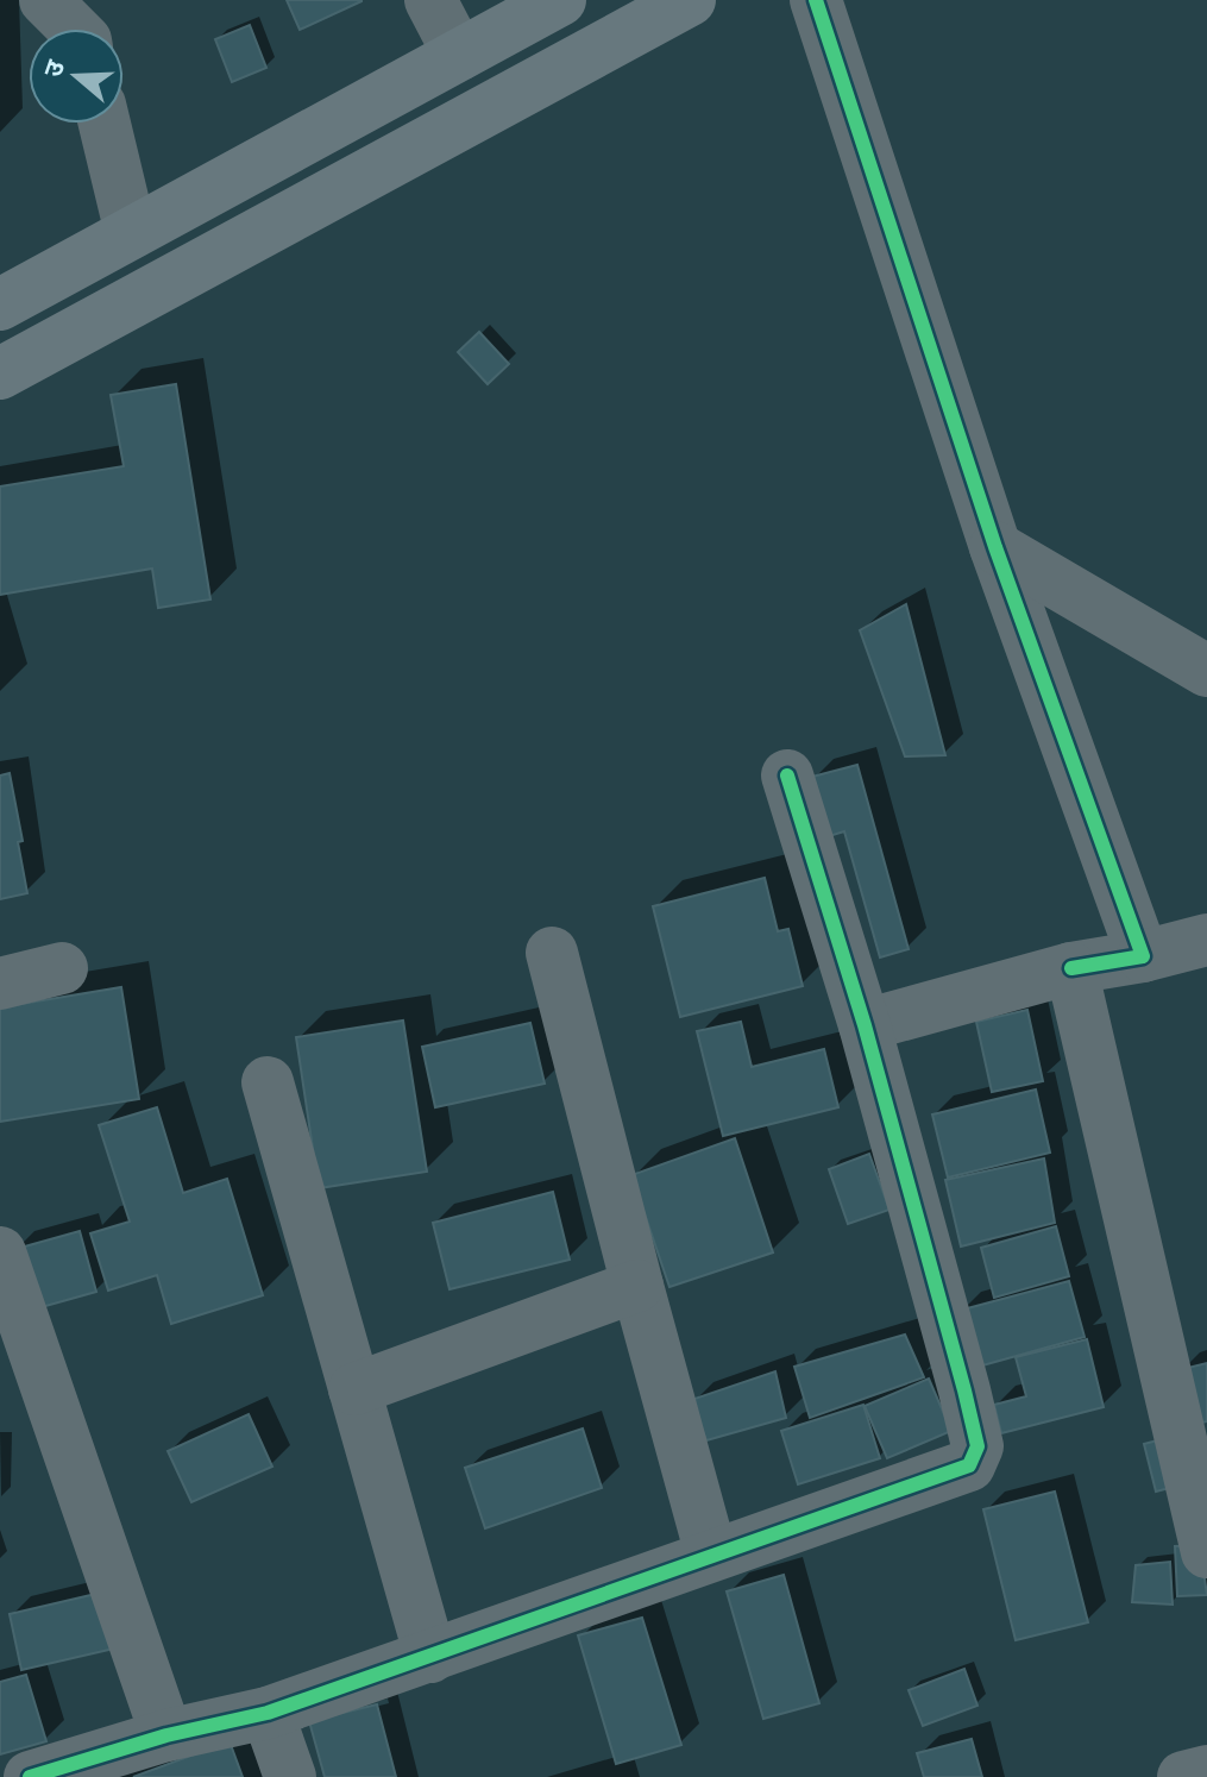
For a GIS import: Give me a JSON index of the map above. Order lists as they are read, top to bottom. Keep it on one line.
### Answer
{"north":"left"}
